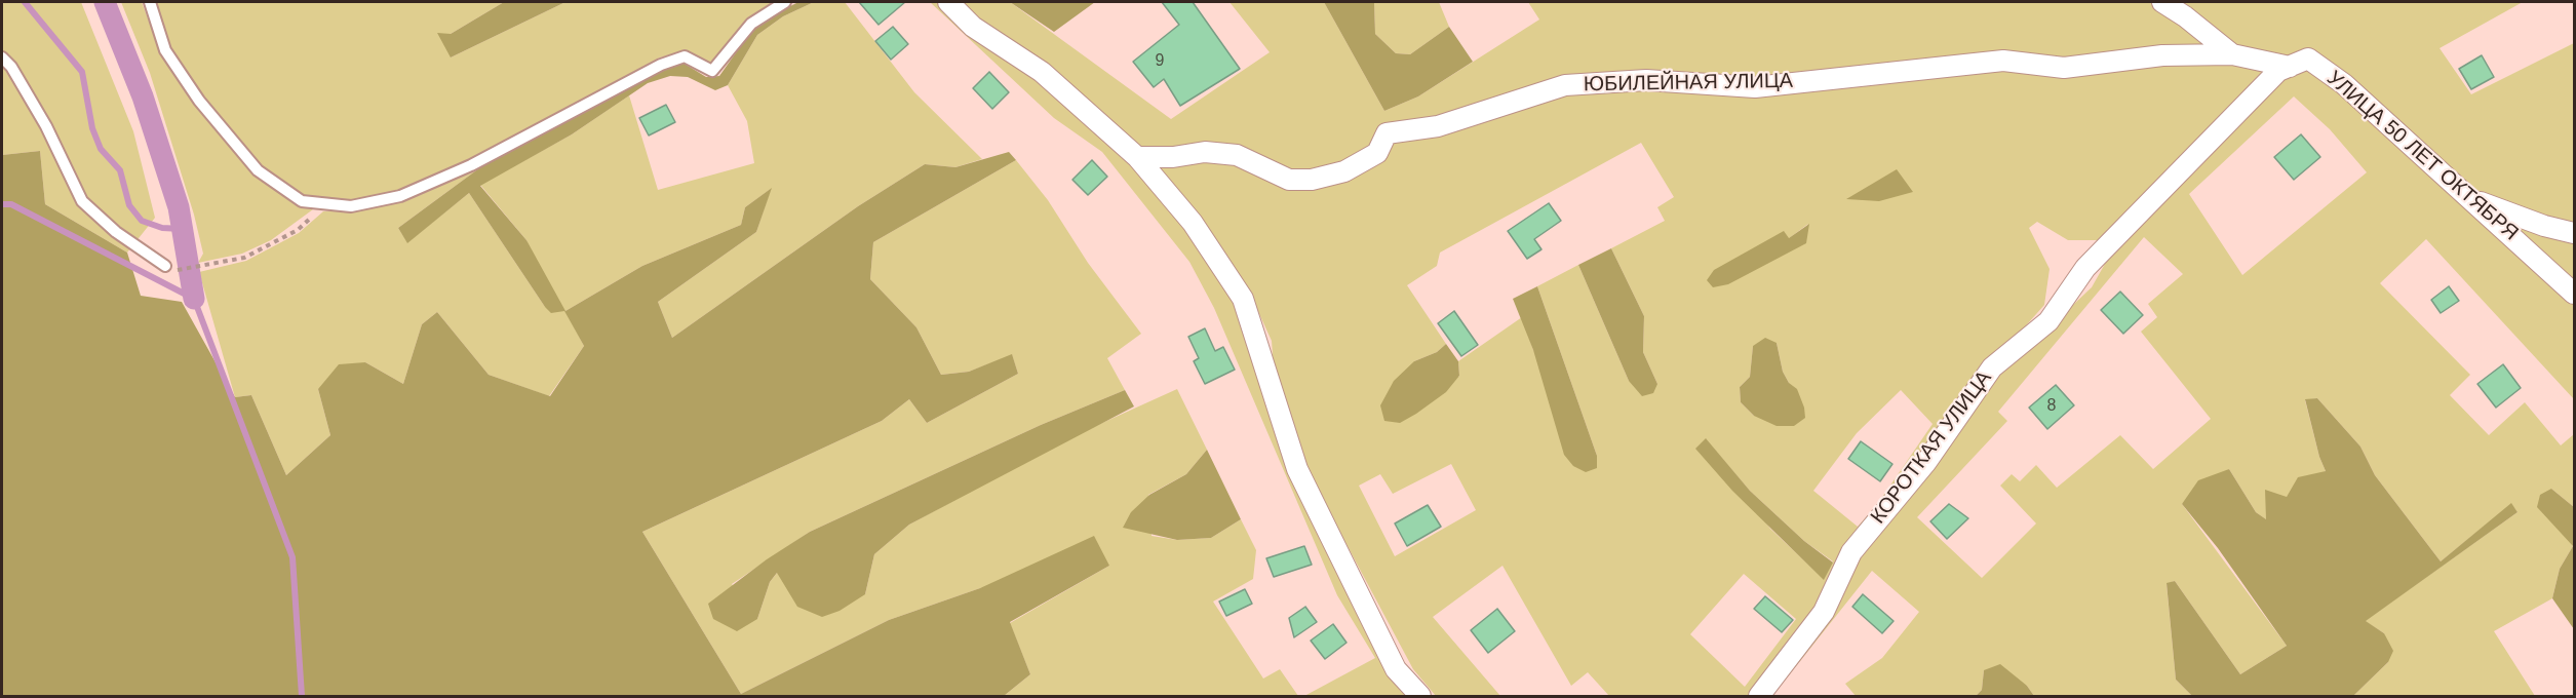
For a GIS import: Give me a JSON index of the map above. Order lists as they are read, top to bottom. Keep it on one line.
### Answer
{"streets":{"street":["ЮБИЛЕЙНАЯ УЛИЦА","УЛИЦА 50 ЛЕТ ОКТЯБРЯ","КОРОТКАЯ УЛИЦА"]},"crossings":[["ЮБИЛЕЙНАЯ УЛИЦА","УЛИЦА 50 ЛЕТ ОКТЯБРЯ"],["УЛИЦА 50 ЛЕТ ОКТЯБРЯ","КОРОТКАЯ УЛИЦА"]],"house_numbers":["9","8"]}
